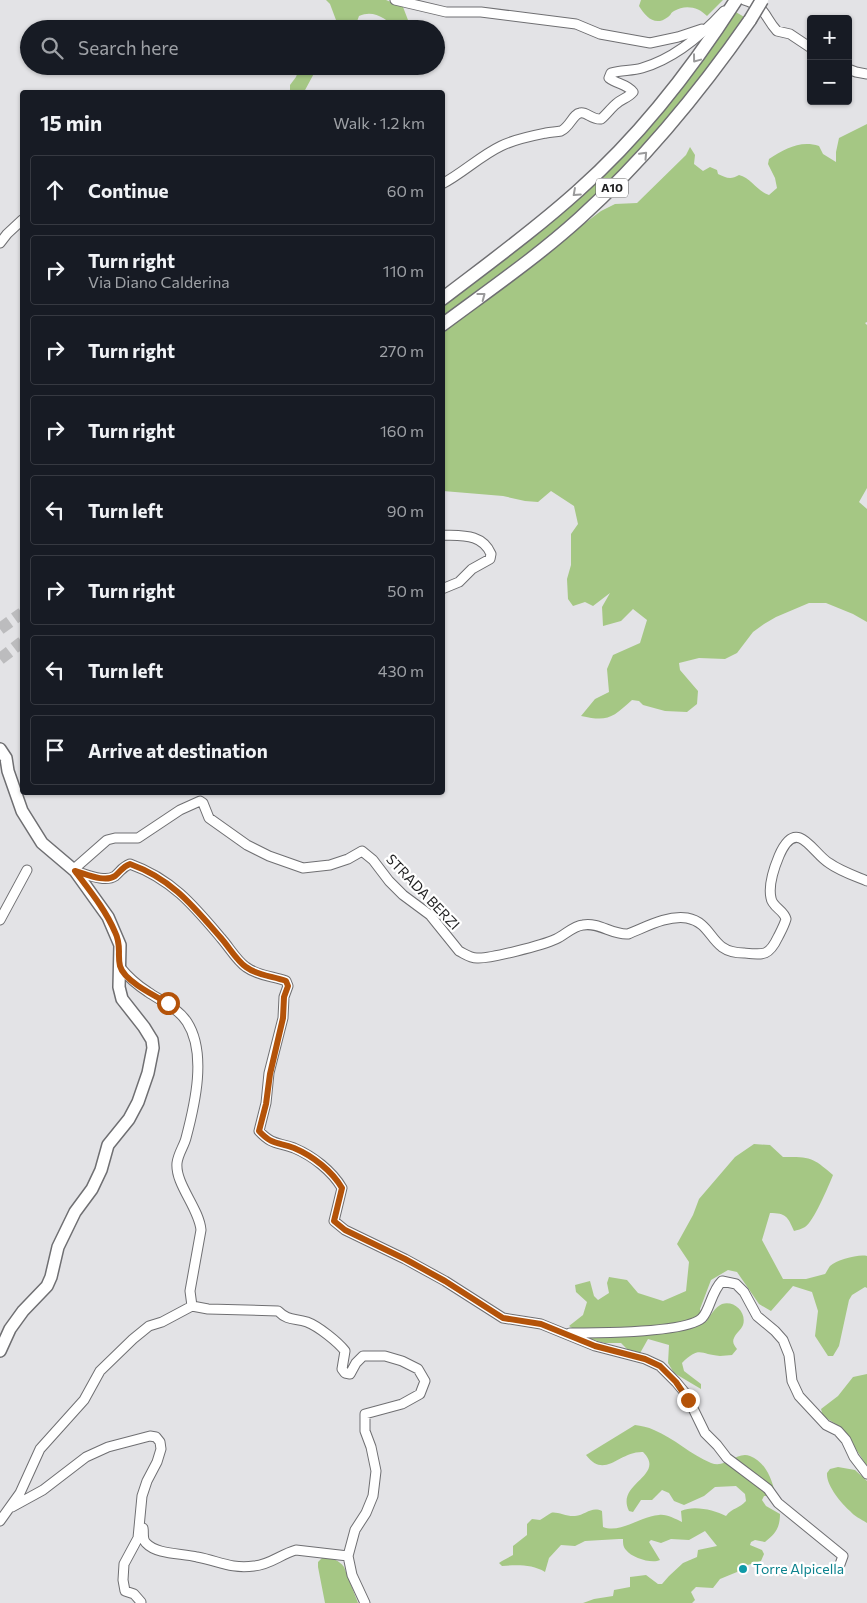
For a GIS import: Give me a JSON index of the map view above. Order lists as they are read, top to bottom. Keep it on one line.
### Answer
{"streets":{"highway":["A10"],"street":["STRADA BERZI"]},"places":["Torre Alpicella"],"page":{"map_buttons":["+","−"],"search":"Search here","heading":["15 min","Walk · 1.2 km"],"list":[["Continue","60 m"],["Turn right","Via Diano Calderina","110 m"],["Turn right","270 m"],["Turn right","160 m"],["Turn left","90 m"],["Turn right","50 m"],["Turn left","430 m"],"Arrive at destination"]}}
